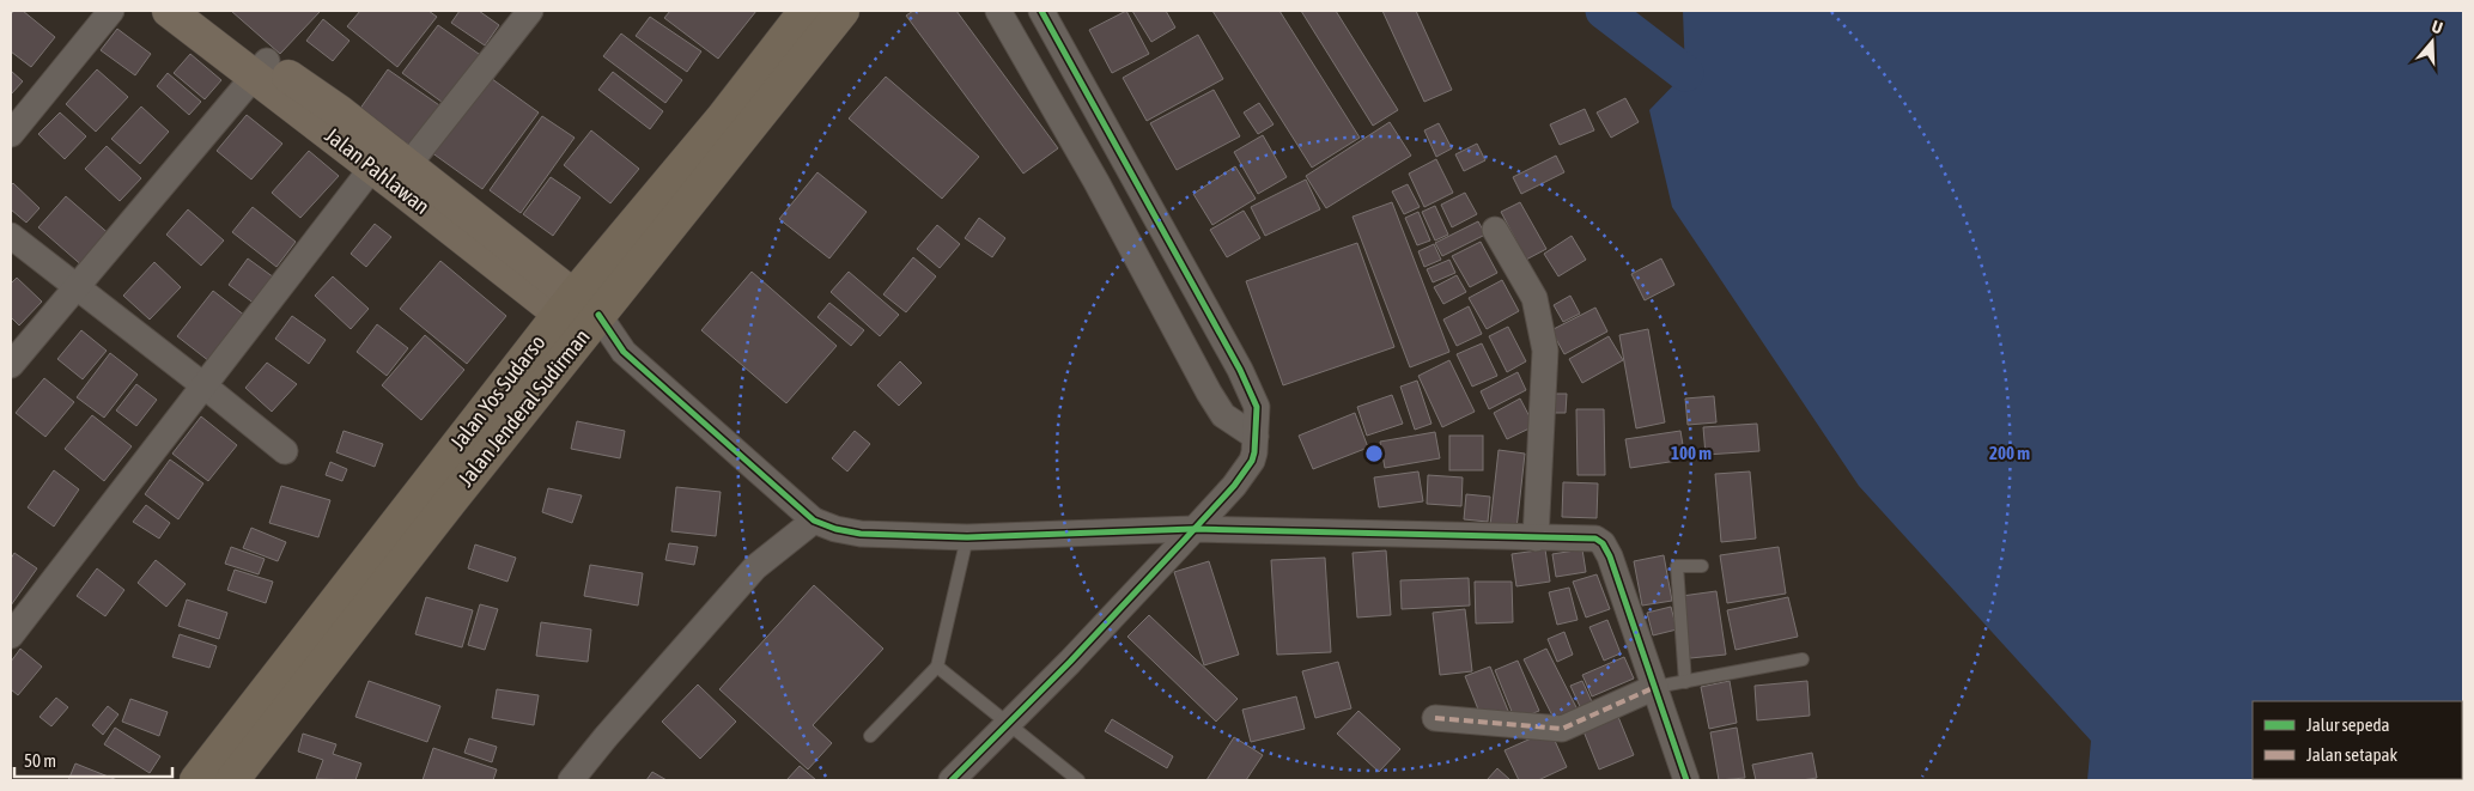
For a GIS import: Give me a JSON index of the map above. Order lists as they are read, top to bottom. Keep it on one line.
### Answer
{"streets":{"highway":["Jalan Yos Sudarso","Jalan Jenderal Sudirman"],"main road":["Jalan Pahlawan"]},"crossings":[["Jalan Pahlawan","Jalan Yos Sudarso"],["Jalan Pahlawan","Jalan Jenderal Sudirman"],["Jalan Yos Sudarso","Jalan Jenderal Sudirman"]],"legend":["Jalur sepeda","Jalan setapak"],"scale_bar":"50 m","north":"top","rings":["100 m","200 m"]}
